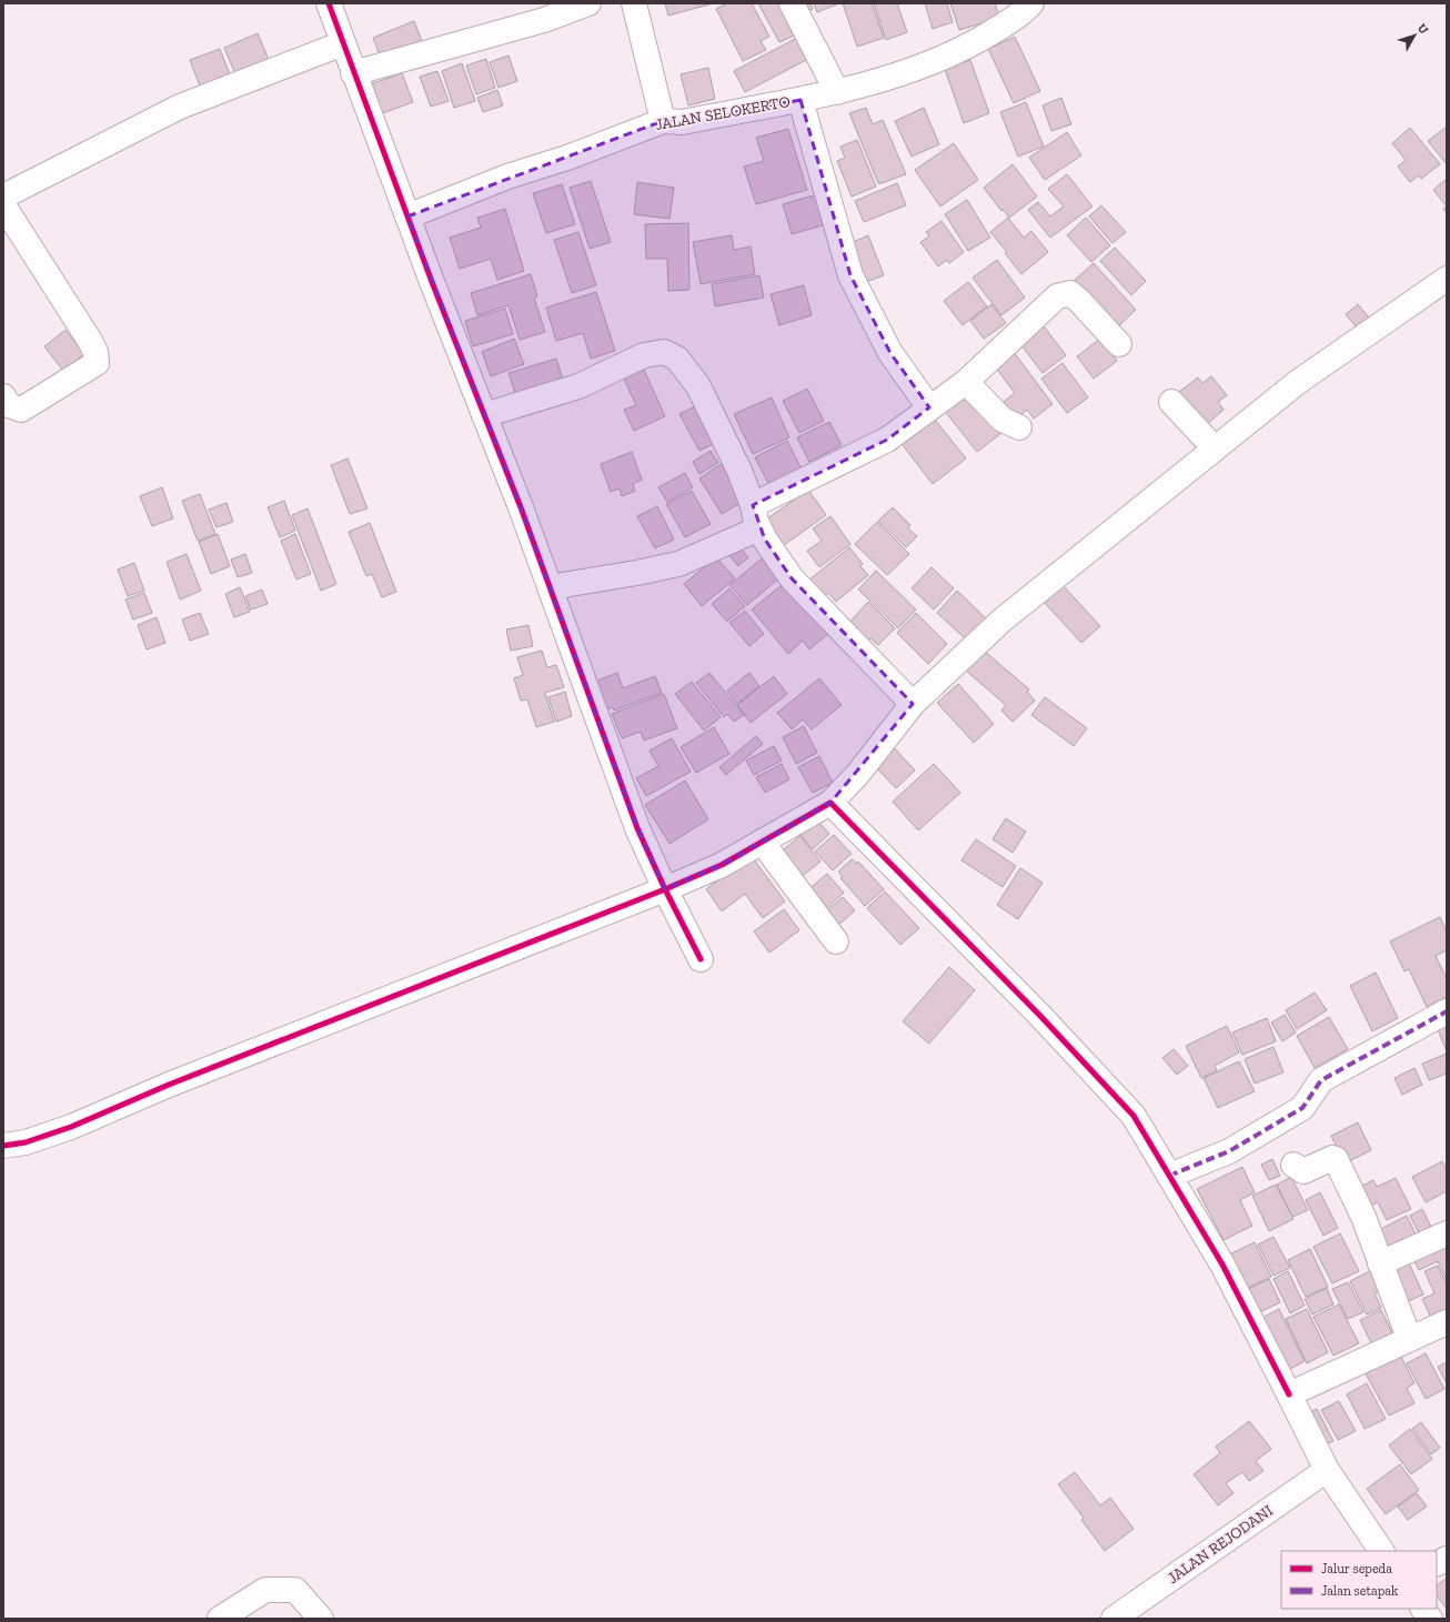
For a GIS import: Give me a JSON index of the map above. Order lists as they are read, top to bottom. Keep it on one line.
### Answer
{"streets":{"street":["JALAN SELOKERTO","JALAN REJODANI"]},"legend":["Jalur sepeda","Jalan setapak"],"north":"top right"}
